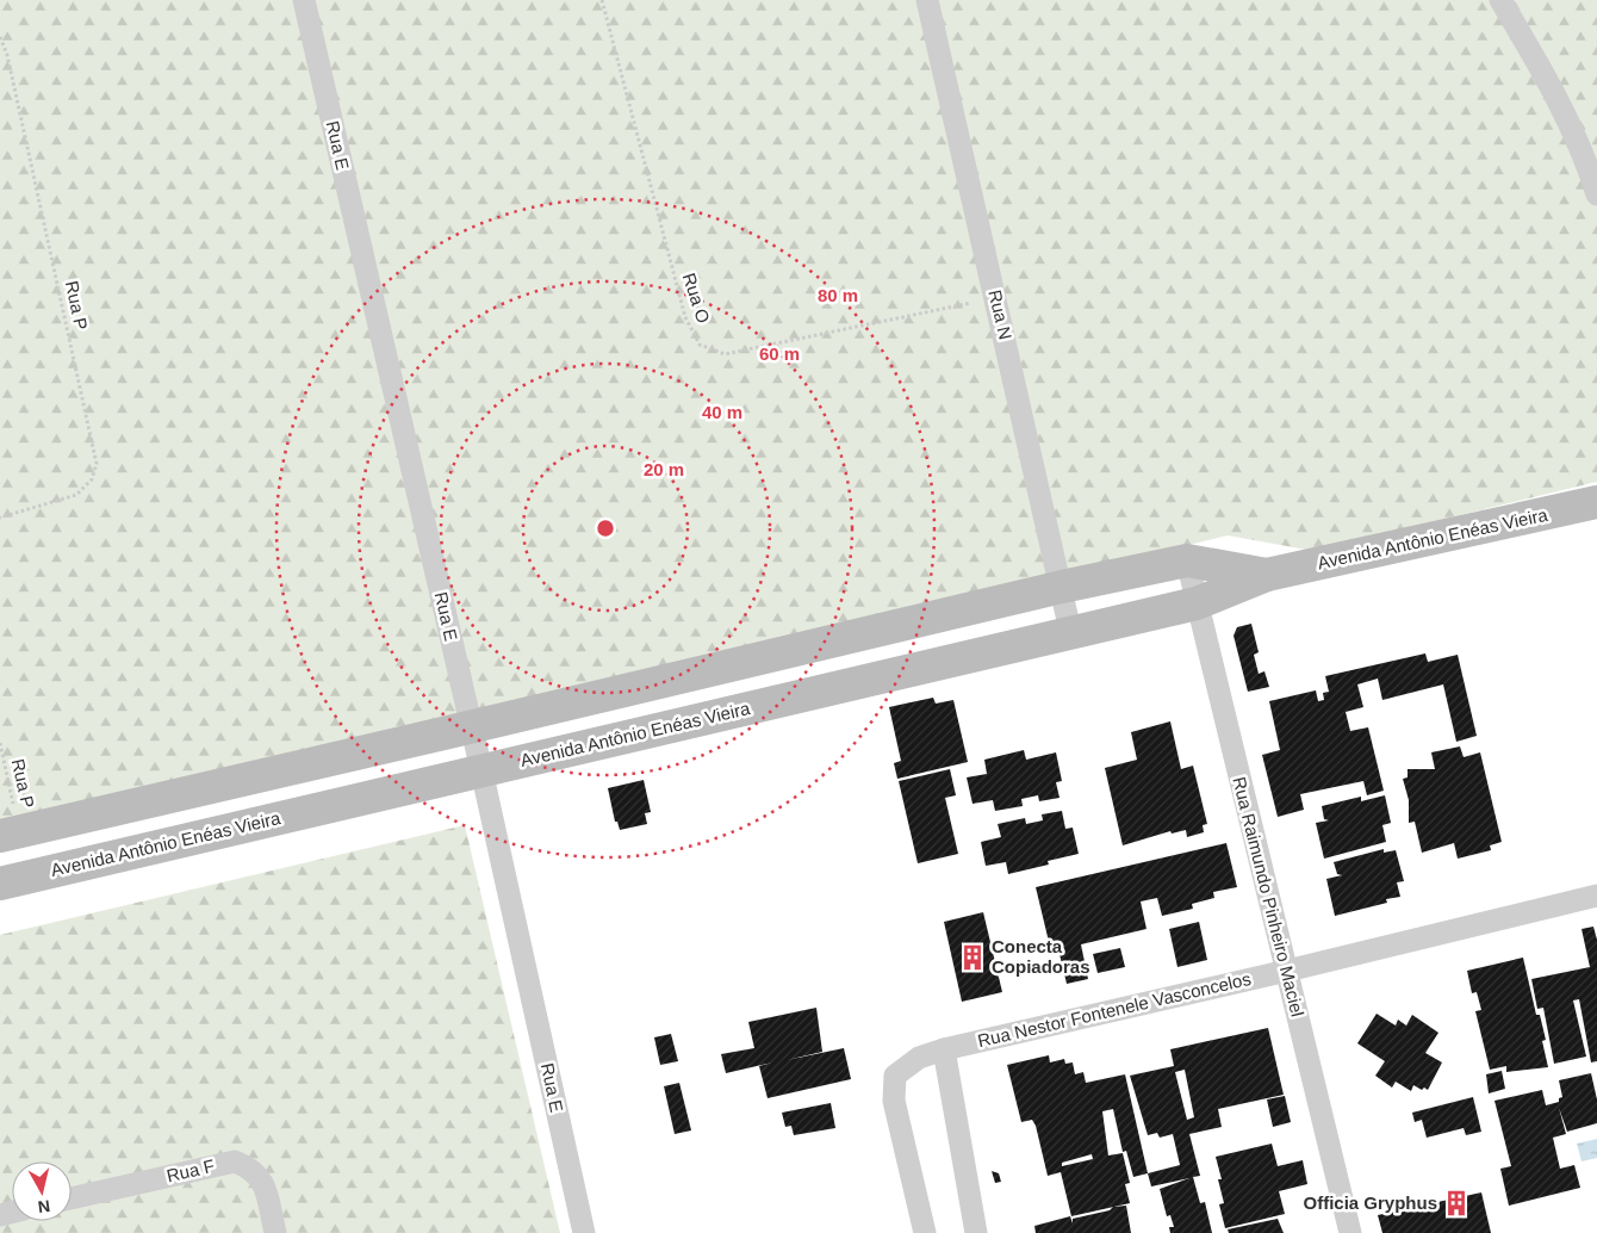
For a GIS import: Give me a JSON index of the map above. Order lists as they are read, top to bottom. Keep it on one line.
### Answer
{"streets":{"street":["Rua E","Rua N","Avenida Antônio Enéas Vieira","Rua Raimundo Pinheiro Maciel","Rua Nestor Fontenele Vasconcelos","Rua F"],"path":["Rua O","Rua P"]},"crossings":[["Rua E","Avenida Antônio Enéas Vieira"],["Rua O","Rua N"],["Rua P","Avenida Antônio Enéas Vieira"],["Rua N","Avenida Antônio Enéas Vieira"],["Avenida Antônio Enéas Vieira","Rua Raimundo Pinheiro Maciel"],["Rua Raimundo Pinheiro Maciel","Rua Nestor Fontenele Vasconcelos"]],"places":{"building":["Conecta Copiadoras","Officia Gryphus"]},"north":"bottom","rings":["80 m","60 m","40 m","20 m"]}
